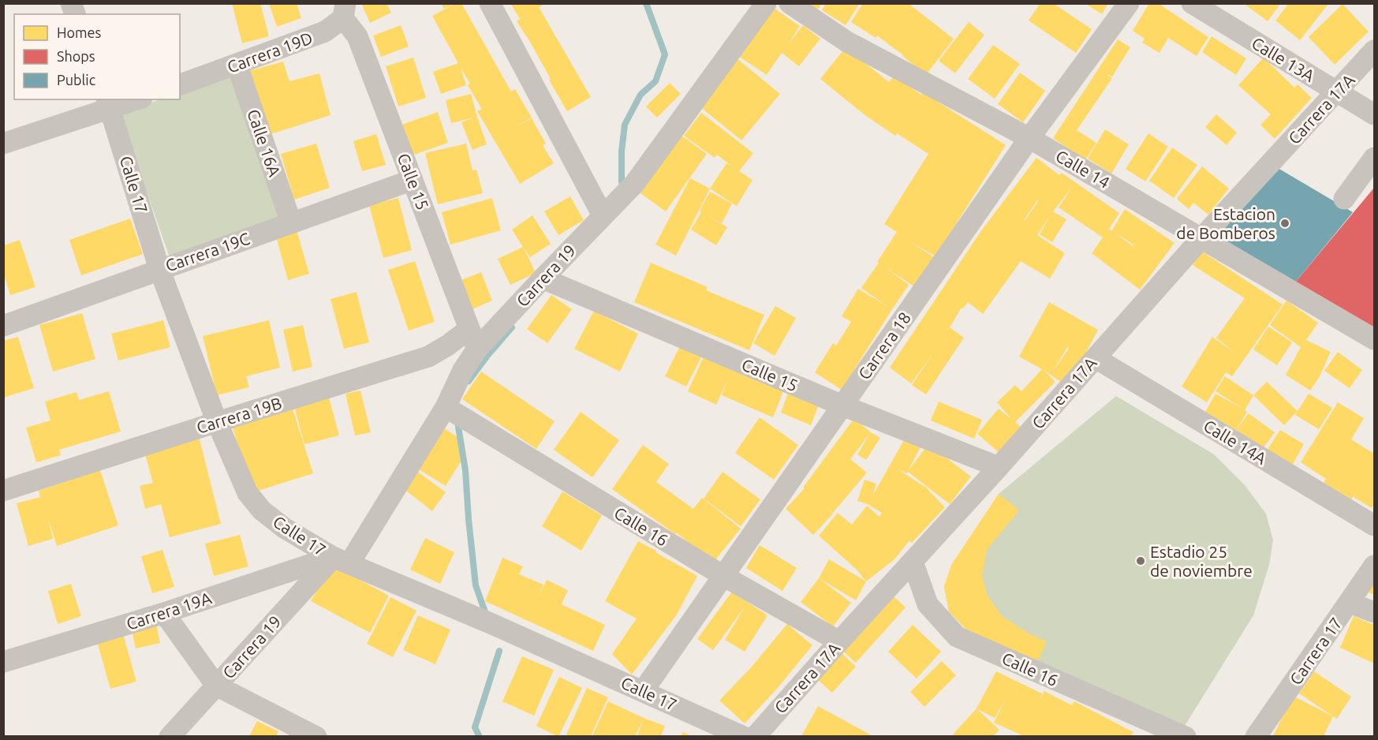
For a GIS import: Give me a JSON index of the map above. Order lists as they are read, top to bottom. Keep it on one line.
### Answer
{"streets":{"street":["Carrera 19D","Calle 13A","Carrera 17A","Calle 16A","Calle 14","Calle 15","Calle 17","Carrera 19C","Carrera 19","Carrera 18","Carrera 19B","Calle 14A","Calle 16","Carrera 19A","Carrera 17"]},"crossings":[["Carrera 19D","Calle 16A"],["Carrera 19D","Calle 15"],["Calle 13A","Carrera 17A"],["Carrera 17A","Calle 14"],["Carrera 17A","Calle 15"],["Carrera 17A","Calle 14A"],["Carrera 17A","Calle 16"],["Calle 16A","Carrera 19C"],["Calle 14","Carrera 18"],["Calle 15","Carrera 19C"],["Calle 15","Carrera 19"],["Calle 15","Carrera 18"],["Calle 15","Carrera 19B"],["Calle 17","Carrera 19C"],["Calle 17","Carrera 19"],["Calle 17","Carrera 18"],["Calle 17","Carrera 19B"],["Calle 17","Carrera 19A"],["Carrera 19","Carrera 19B"],["Carrera 19","Calle 16"],["Carrera 19","Carrera 19A"],["Carrera 18","Calle 16"]],"places":["Estacion de Bomberos","Estadio 25 de noviembre"],"legend":["Homes","Shops","Public"]}
